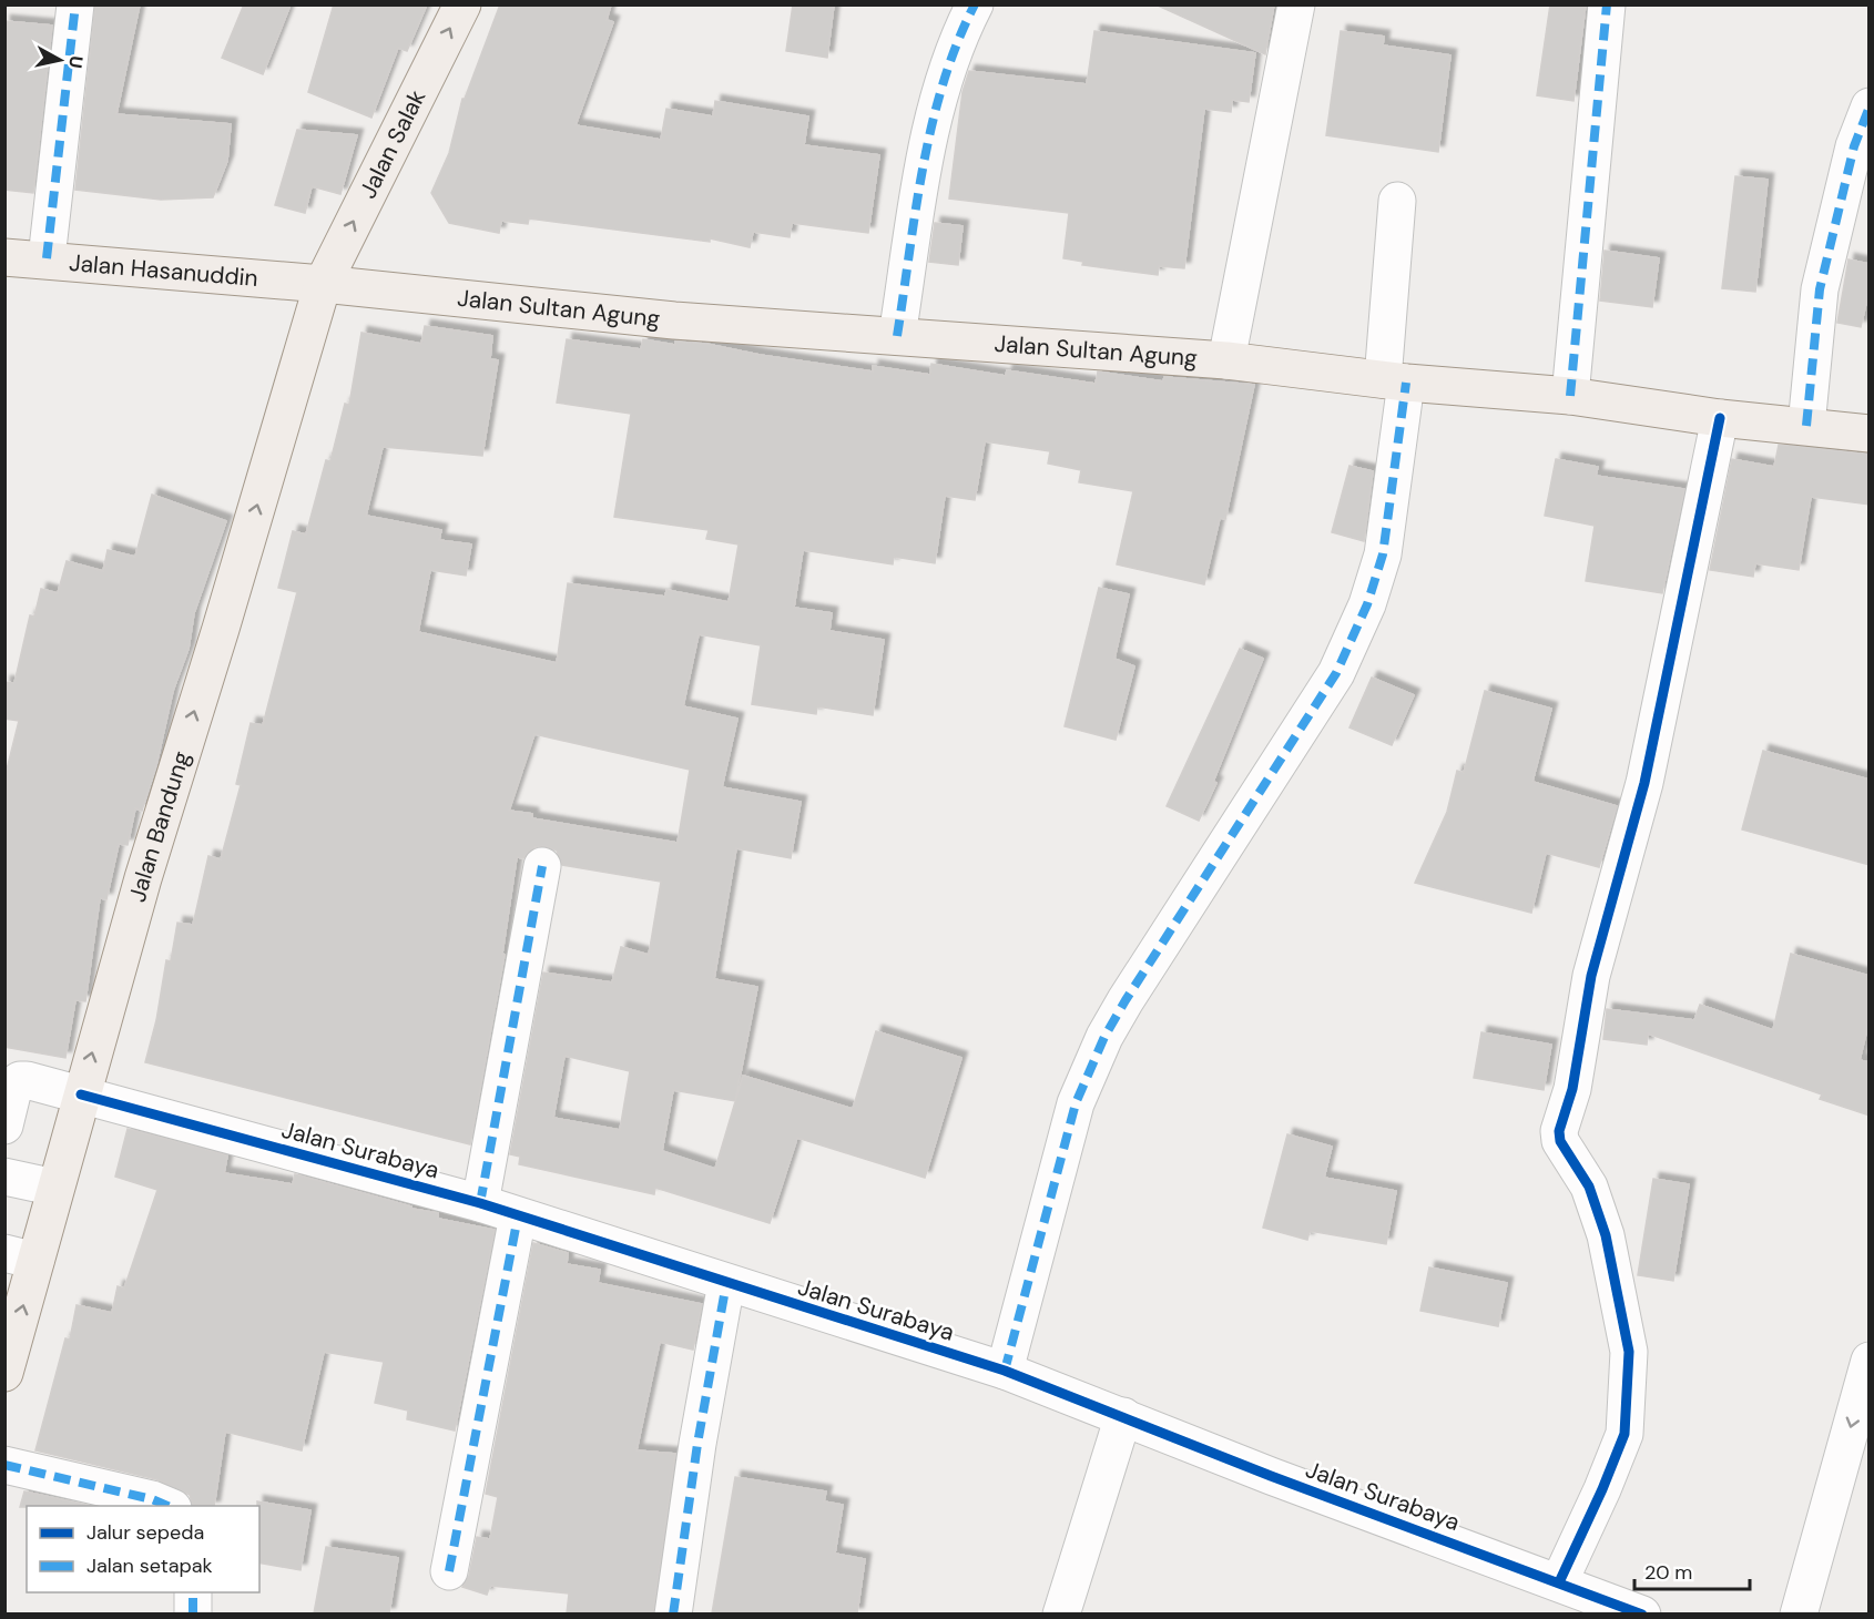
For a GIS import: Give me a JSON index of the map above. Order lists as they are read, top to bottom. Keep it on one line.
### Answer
{"streets":{"main road":["Jalan Salak","Jalan Hasanuddin","Jalan Sultan Agung","Jalan Bandung"],"street":["Jalan Surabaya"]},"crossings":[["Jalan Salak","Jalan Hasanuddin"],["Jalan Salak","Jalan Sultan Agung"],["Jalan Salak","Jalan Bandung"],["Jalan Hasanuddin","Jalan Sultan Agung"],["Jalan Hasanuddin","Jalan Bandung"],["Jalan Sultan Agung","Jalan Bandung"],["Jalan Bandung","Jalan Surabaya"]],"one_way":["Jalan Salak","Jalan Bandung"],"legend":["Jalur sepeda","Jalan setapak"],"scale_bar":"20 m","north":"right"}
